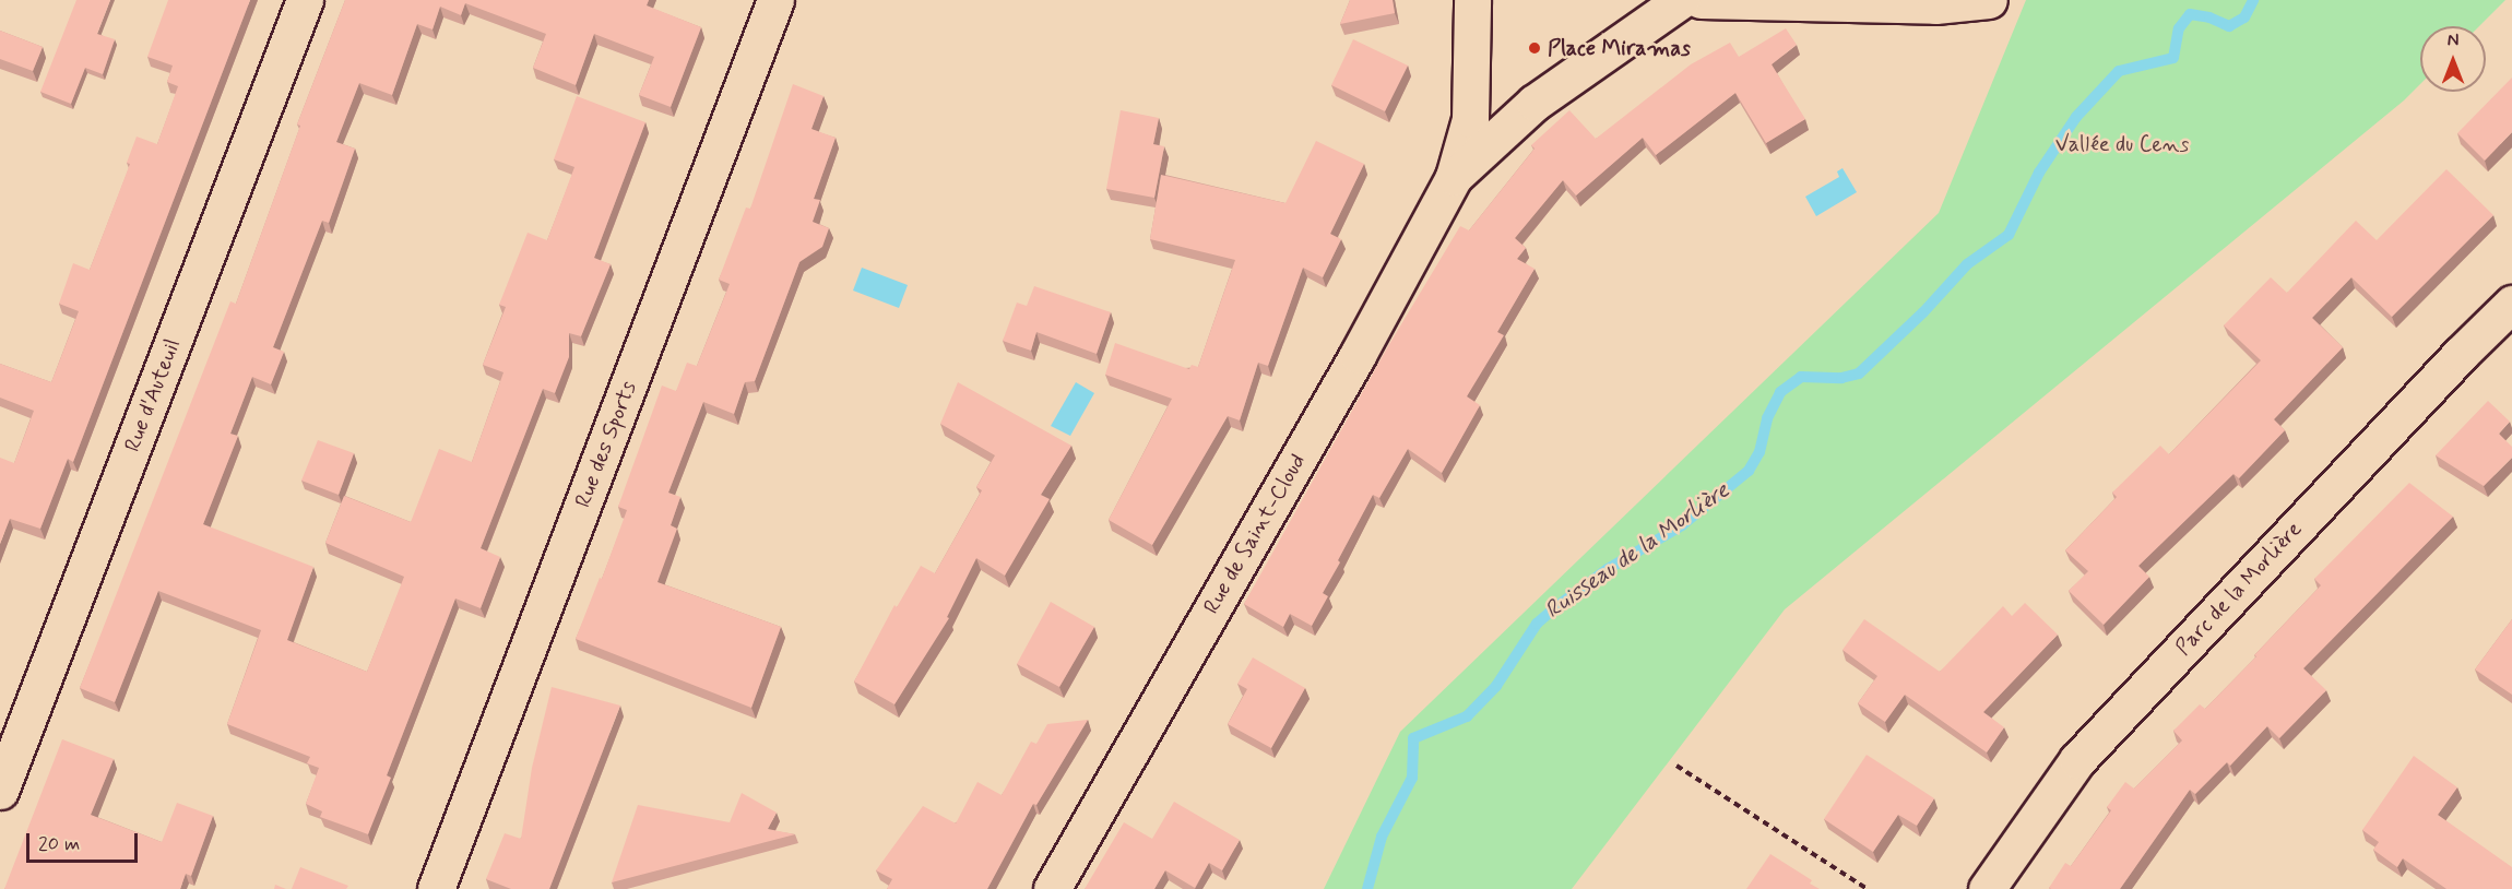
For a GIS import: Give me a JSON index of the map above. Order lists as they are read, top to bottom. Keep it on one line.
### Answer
{"streets":{"street":["Rue d'Auteuil","Rue des Sports","Rue de Saint-Cloud","Parc de la Morlière"]},"water":["Ruisseau de la Morlière"],"parks":["Vallée du Cens"],"places":["Place Miramas"],"scale_bar":"20 m","north":"top"}
